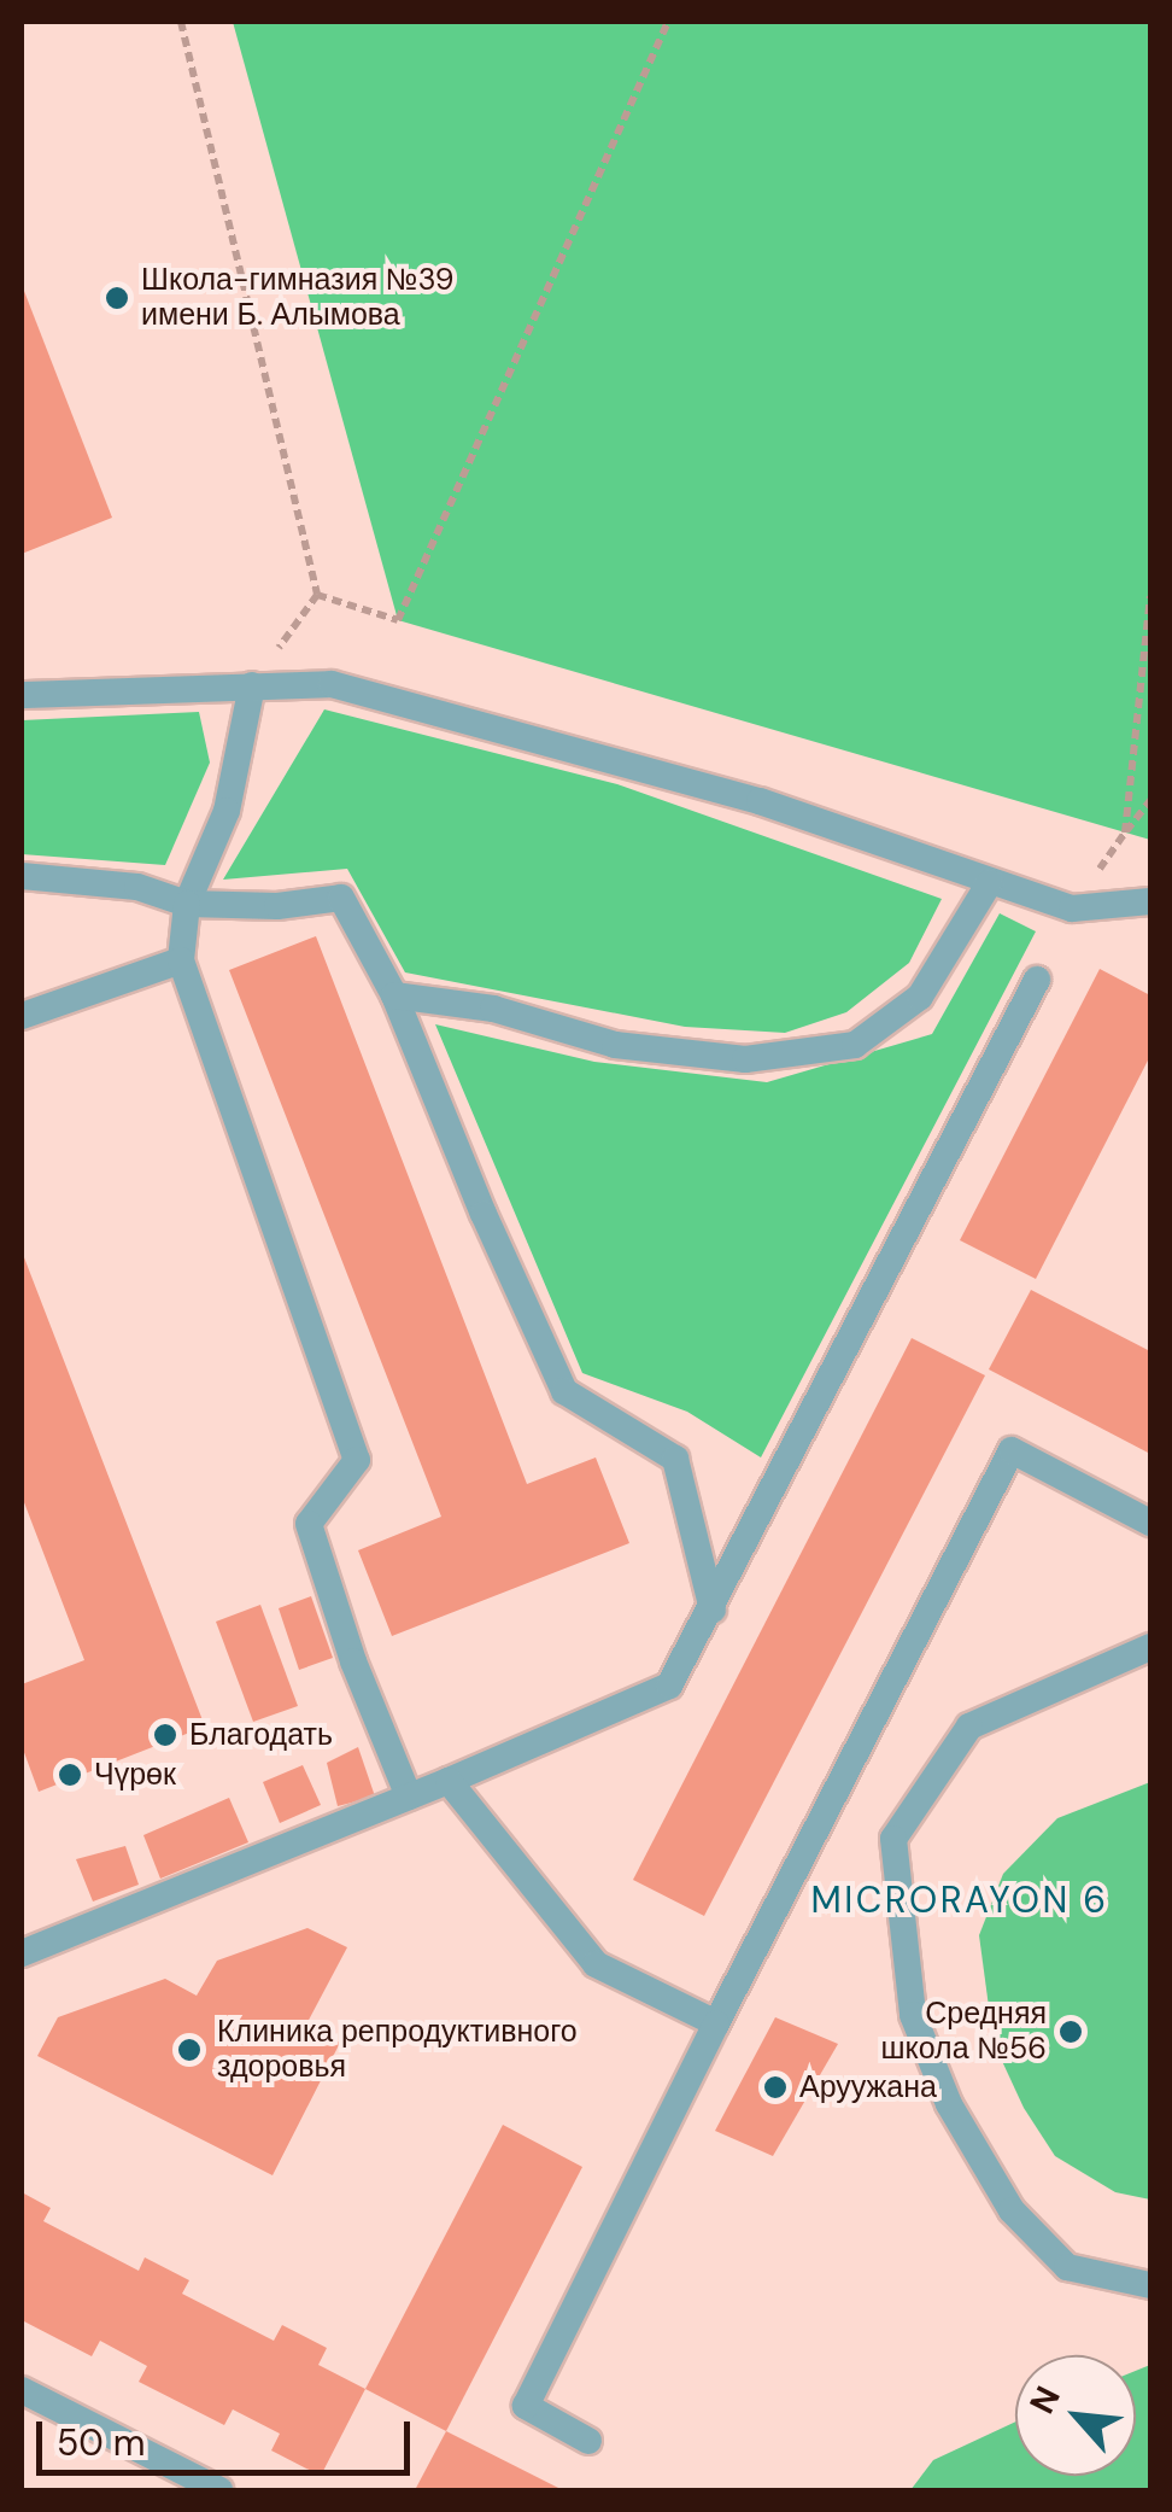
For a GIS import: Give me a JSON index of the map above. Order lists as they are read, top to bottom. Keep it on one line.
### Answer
{"districts":["MICRORAYON 6"],"places":["Школа-гимназия №39 имени Б. Алымова","Благодать","Чүрөк","Средняя школа №56","Клиника репродуктивного здоровья","Аруужана"],"scale_bar":"50 m","north":"top left"}
